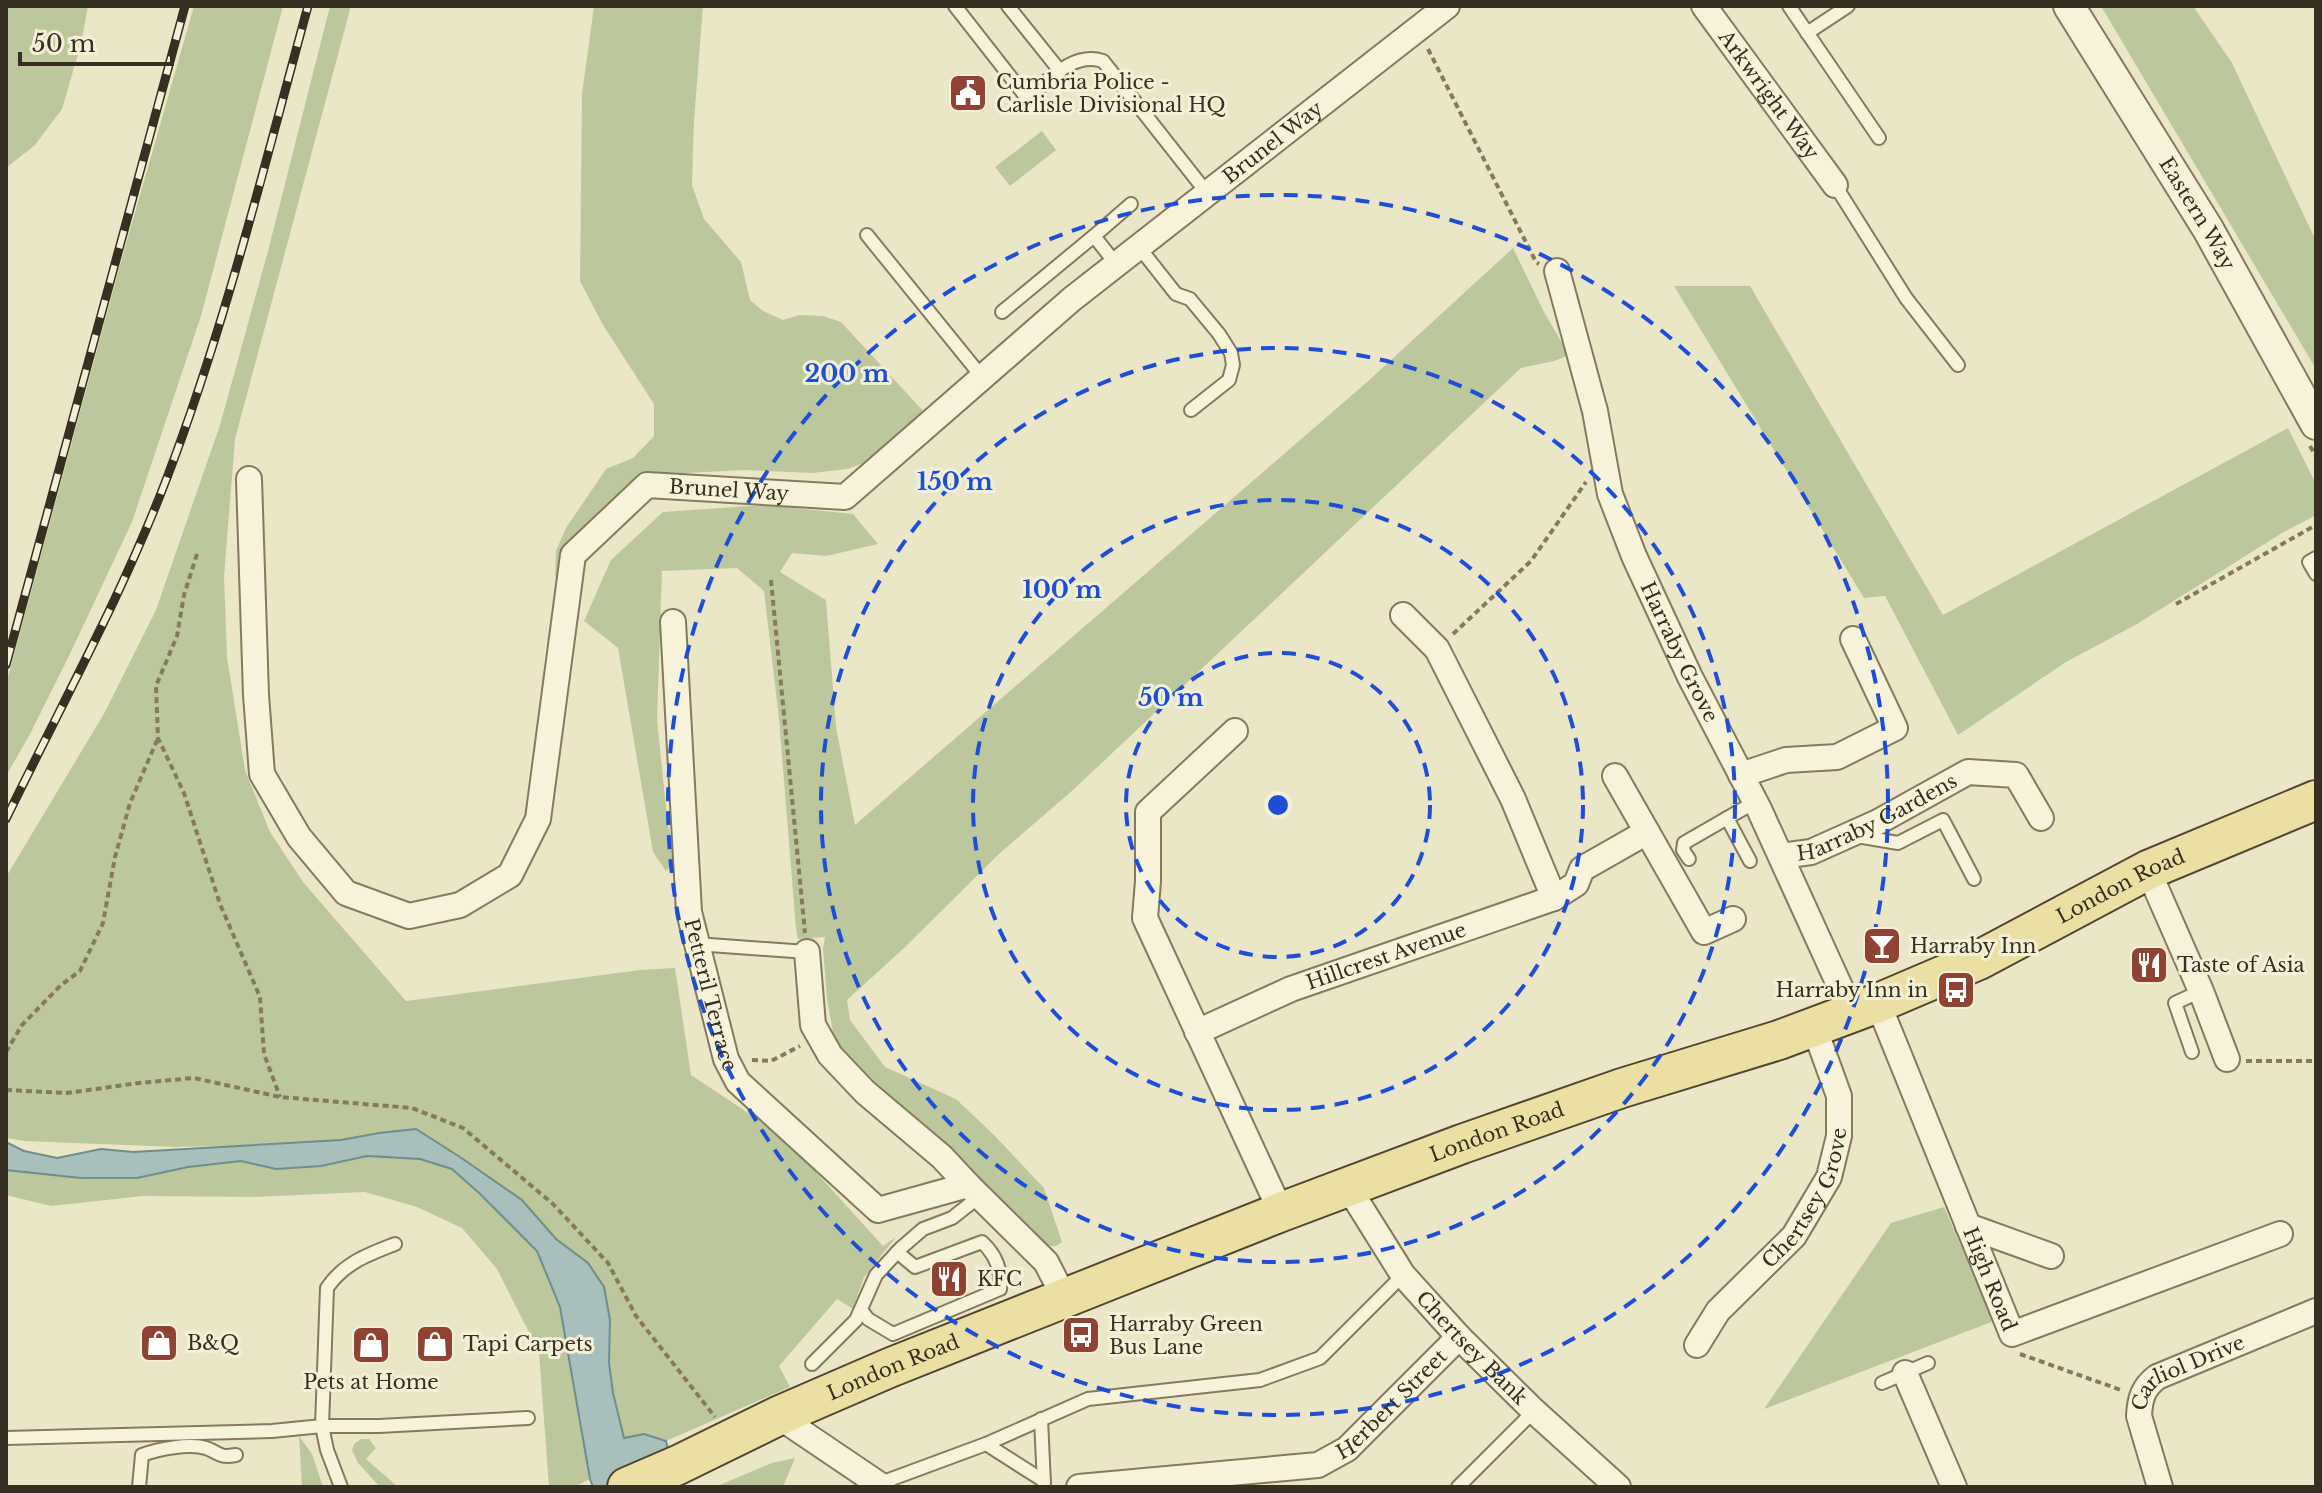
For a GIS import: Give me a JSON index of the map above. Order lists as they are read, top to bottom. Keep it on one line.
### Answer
{"streets":{"main road":["London Road"],"street":["Arkwright Way","Brunel Way","Eastern Way","Harraby Grove","Harraby Gardens","Hillcrest Avenue","Petteril Terrace","Chertsey Grove","High Road","Chertsey Bank","Carliol Drive","Herbert Street"]},"crossings":[["Harraby Grove","Harraby Gardens"],["Harraby Grove","London Road"],["Harraby Grove","High Road"],["London Road","Chertsey Grove"],["London Road","High Road"],["London Road","Chertsey Bank"],["Chertsey Bank","Herbert Street"]],"places":{"public building":["Cumbria Police - Carlisle Divisional HQ"],"bar":["Harraby Inn"],"restaurant":["Taste of Asia","KFC"],"bus stop":["Harraby Inn in","Harraby Green Bus Lane"],"shop":["B&Q","Tapi Carpets","Pets at Home"]},"scale_bar":"50 m","rings":["200 m","150 m","100 m","50 m"]}
